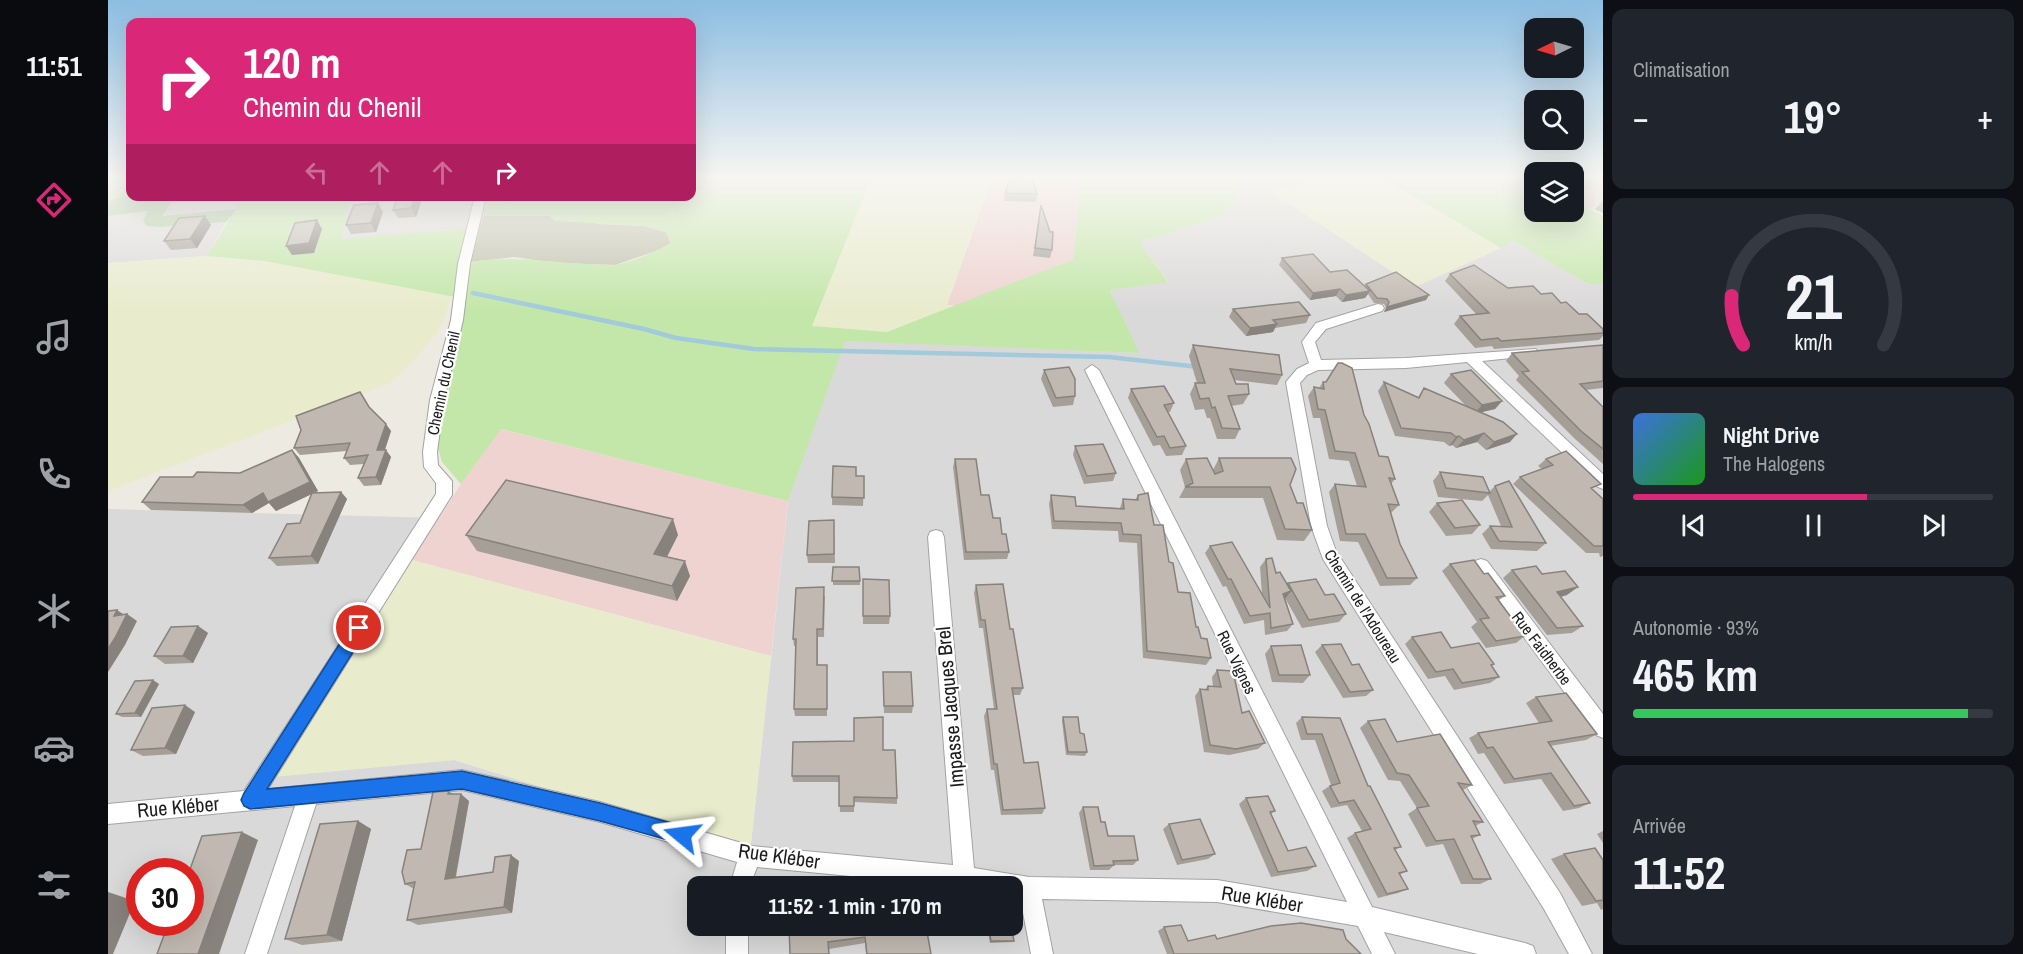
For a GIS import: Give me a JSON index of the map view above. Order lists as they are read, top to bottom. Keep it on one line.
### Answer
{"streets":{"street":["Chemin du Chenil","Chemin de l'Adoureau","Rue Faidherbe","Rue Vignes","Impasse Jacques Brel","Rue Kléber"]},"crossings":[["Chemin du Chenil","Rue Kléber"],["Rue Vignes","Rue Kléber"]],"north":"left","page":{"tabs":"11:51","tile":["Climatisation",["Autonomie · 93%","465 km"],["Arrivée","11:52"]],"turn":["120 m","Chemin du Chenil"],"heat":["−","19°","+"],"song":["Night Drive","The Halogens"],"limit":"30","trip":"11:52 · 1 min · 170 m","gauge":["21","km/h"]}}
